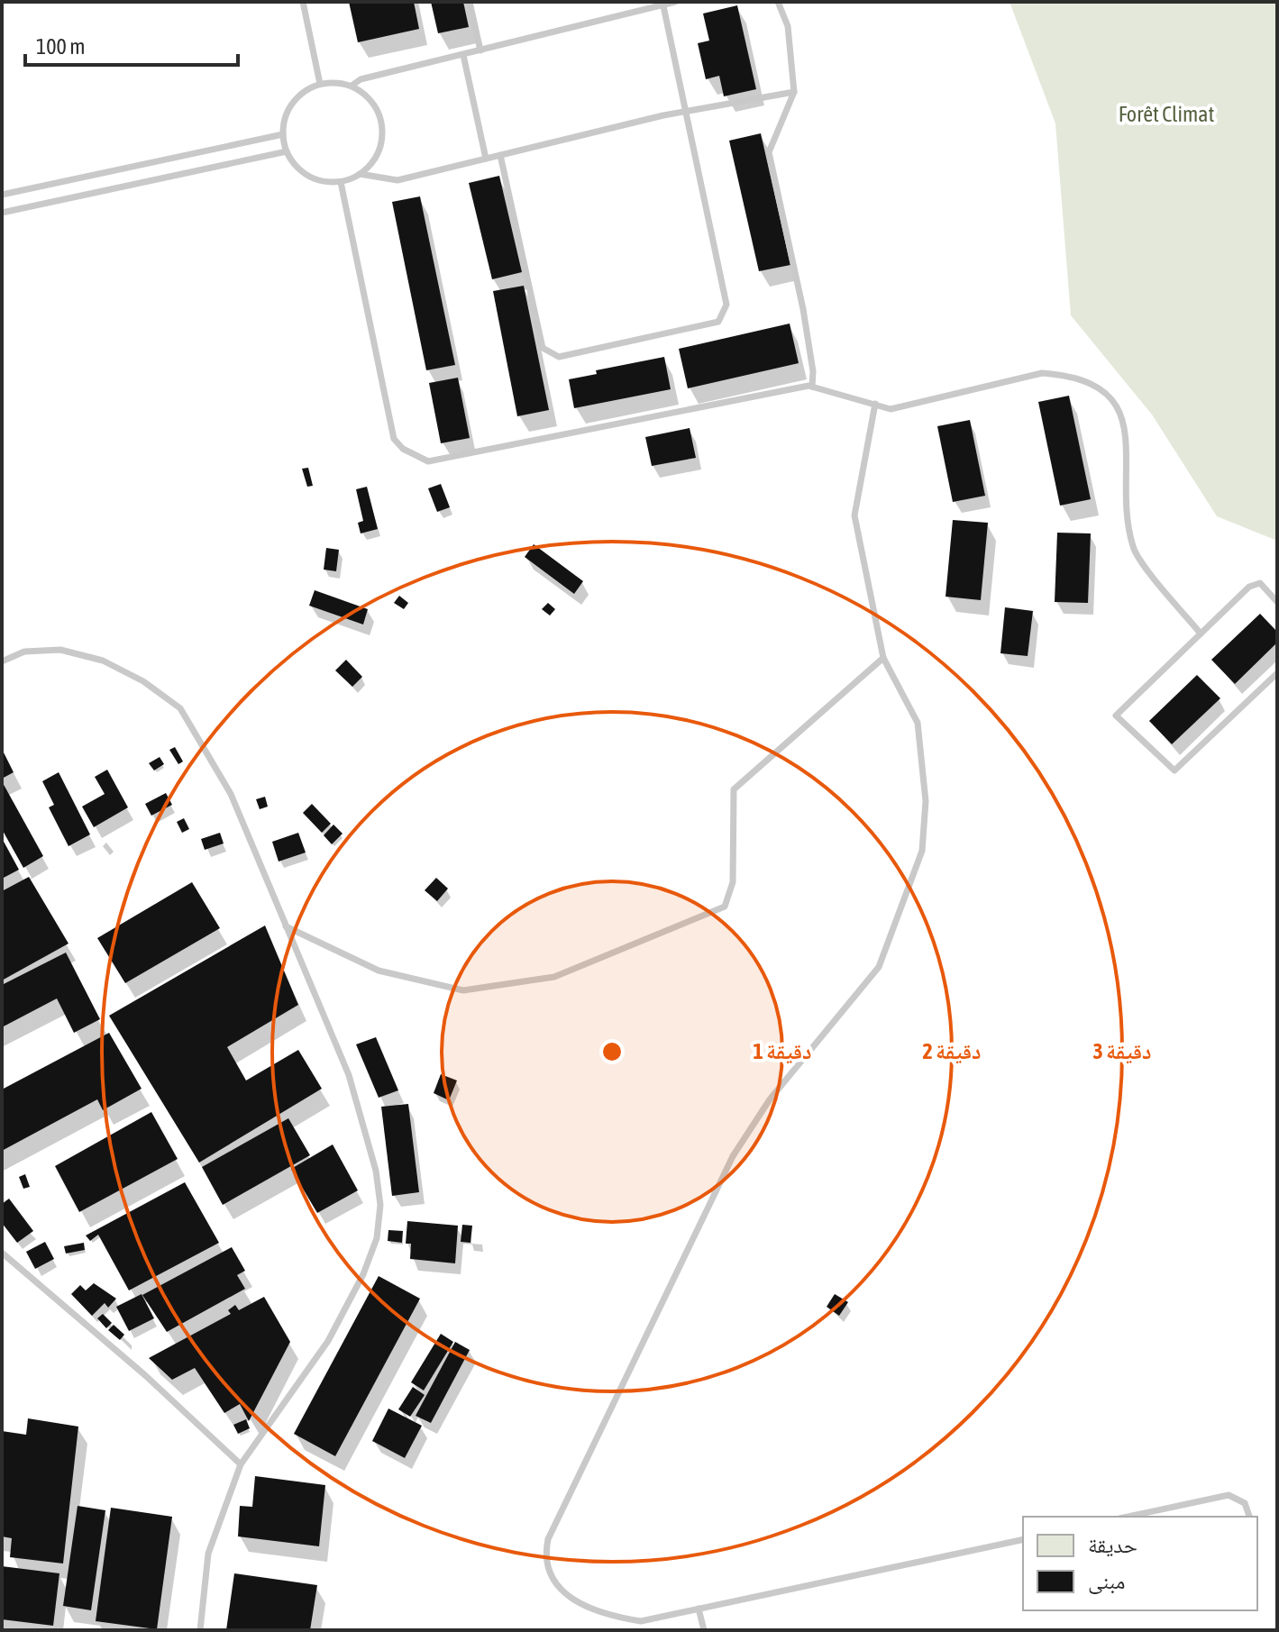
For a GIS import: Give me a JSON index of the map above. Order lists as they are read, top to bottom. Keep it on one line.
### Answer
{"parks":["Forêt Climat"],"legend":["حديقة","مبنى"],"scale_bar":"100 m","rings":["1 دقيقة","2 دقيقة","3 دقيقة"]}
